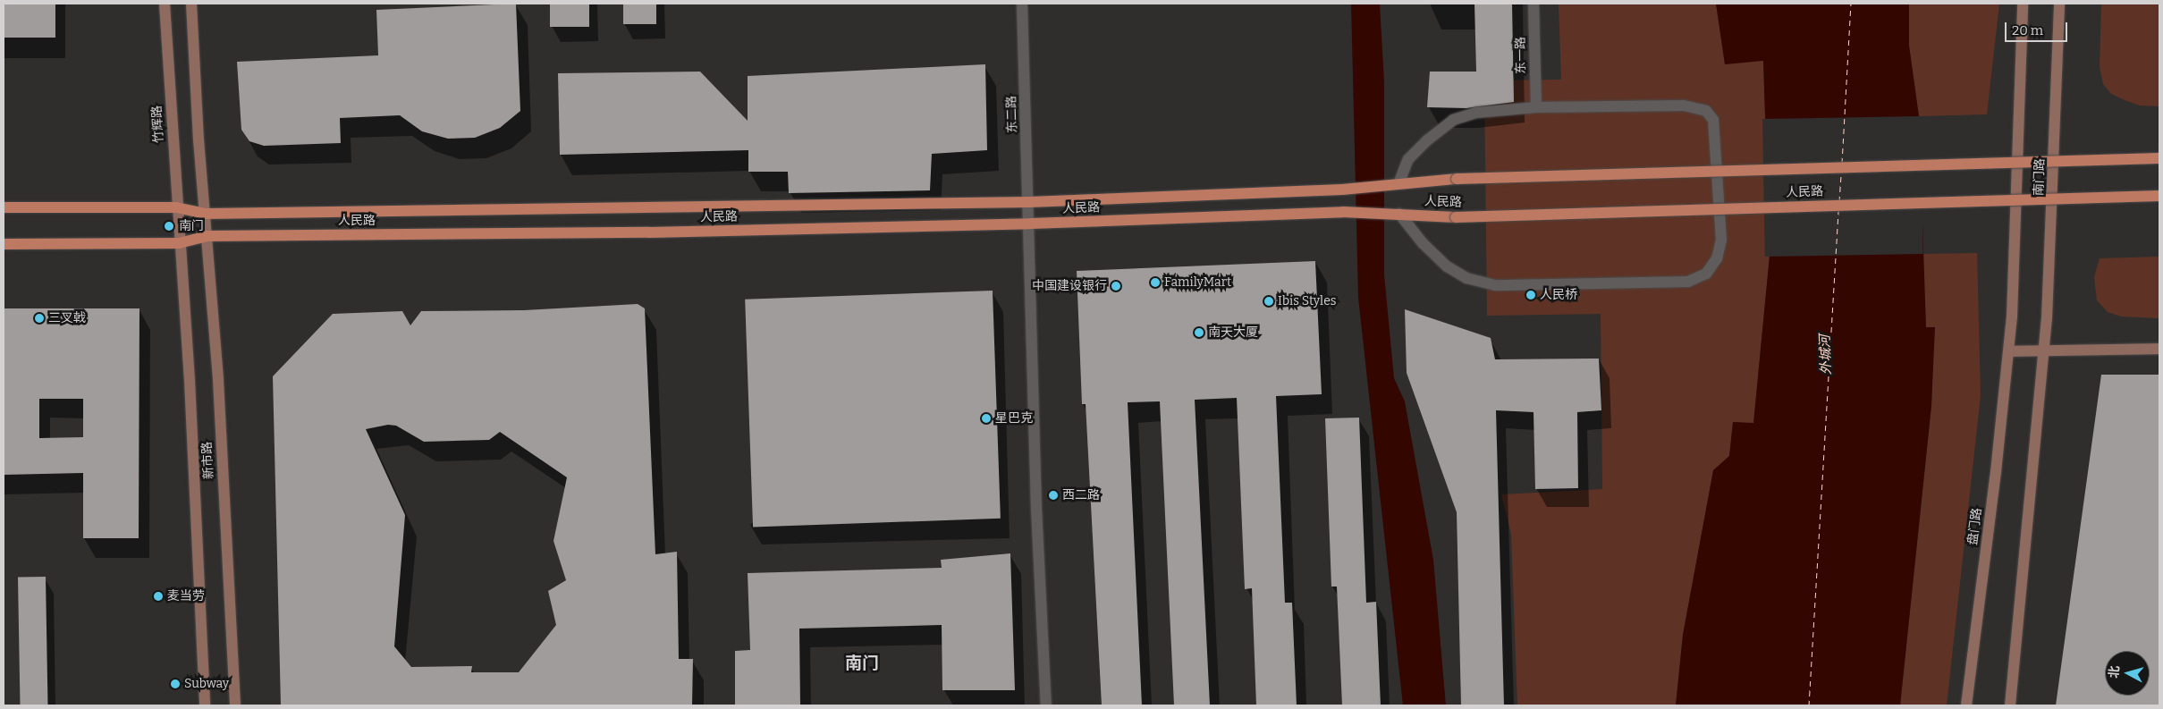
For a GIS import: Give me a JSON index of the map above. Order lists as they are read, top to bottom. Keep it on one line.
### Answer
{"streets":{"main road":["竹辉路","南门路","人民路","新市路","盘门路"],"street":["东一路","东二路"]},"crossings":[["东二路","人民路"],["竹辉路","人民路"],["竹辉路","新市路"],["南门路","盘门路"],["人民路","新市路"]],"districts":["南门"],"water":["外城河"],"places":["南门","FamilyMart","中国建设银行","人民桥","Ibis Styles","三叉戟","南天大厦","星巴克","西二路","麦当劳","Subway"],"scale_bar":"20 m","north":"left"}
